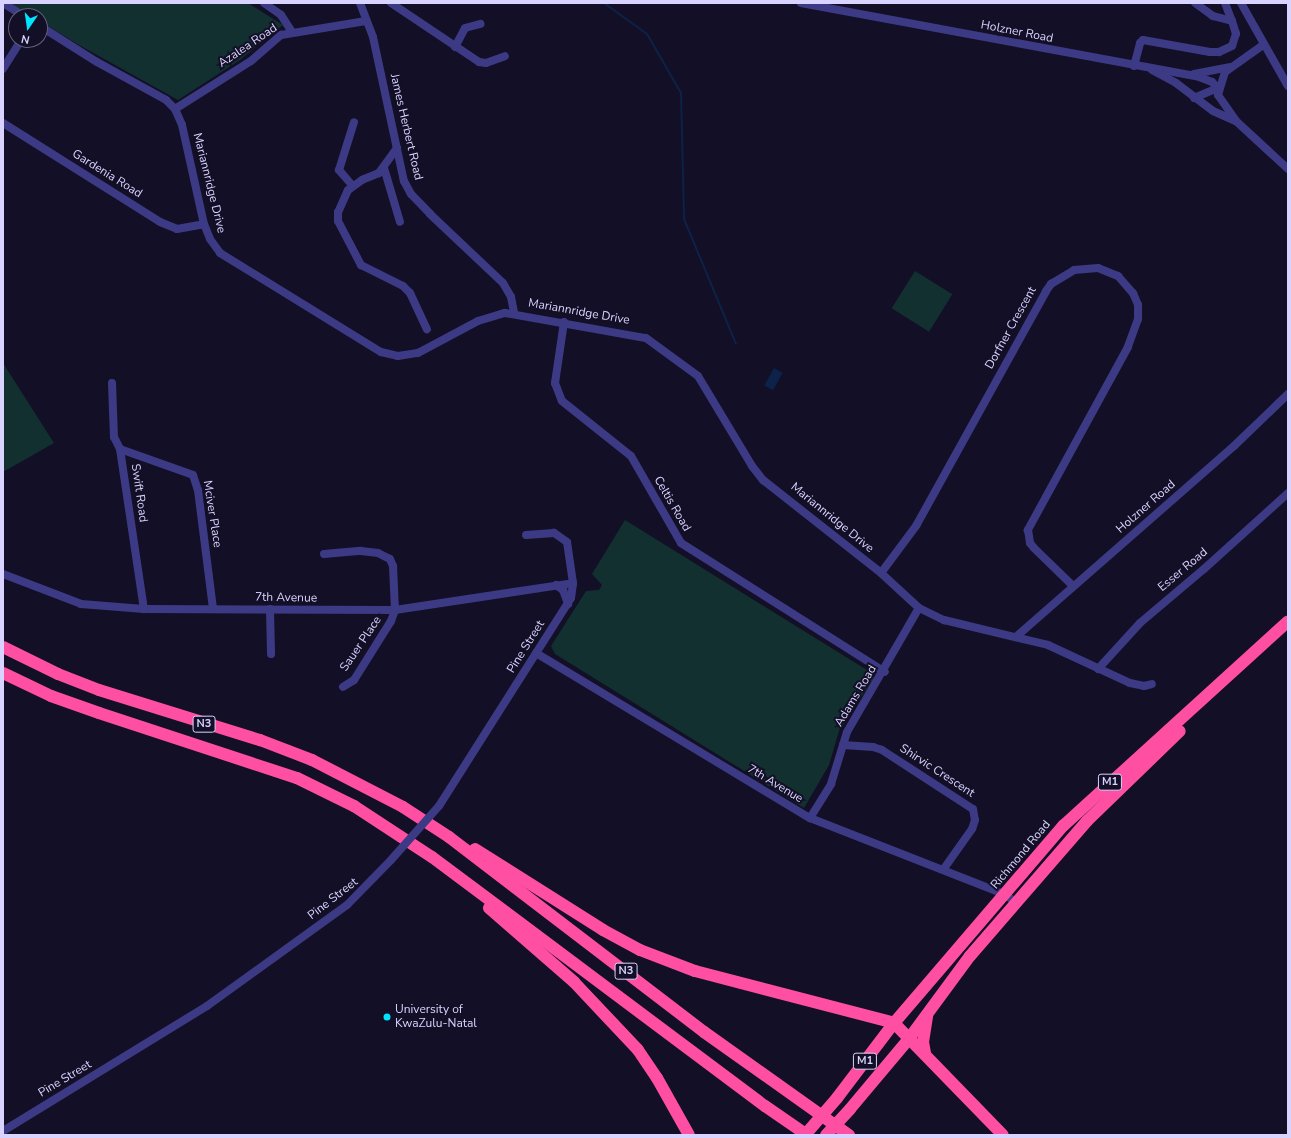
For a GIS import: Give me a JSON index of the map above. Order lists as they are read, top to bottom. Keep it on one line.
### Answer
{"streets":{"highway":["N3","M1","Richmond Road"],"street":["Holzner Road","Azalea Road","James Herbert Road","Gardenia Road","Mariannridge Drive","Dorfner Crescent","Swift Road","Celtis Road","Mciver Place","Esser Road","7th Avenue","Sauer Place","Pine Street","Adams Road","Shirvic Crescent"]},"crossings":[["Holzner Road","Mariannridge Drive"],["Holzner Road","Dorfner Crescent"],["Azalea Road","James Herbert Road"],["Azalea Road","Mariannridge Drive"],["James Herbert Road","Mariannridge Drive"],["Gardenia Road","Mariannridge Drive"],["Mariannridge Drive","Dorfner Crescent"],["Mariannridge Drive","Celtis Road"],["Mariannridge Drive","Esser Road"],["Mariannridge Drive","Adams Road"],["Swift Road","Mciver Place"],["Swift Road","7th Avenue"],["Celtis Road","Adams Road"],["Mciver Place","7th Avenue"],["7th Avenue","Sauer Place"],["7th Avenue","Pine Street"],["7th Avenue","Adams Road"],["7th Avenue","Shirvic Crescent"],["7th Avenue","M1"],["7th Avenue","Richmond Road"],["Adams Road","Shirvic Crescent"],["N3","Richmond Road"]],"places":["University of KwaZulu-Natal"],"north":"bottom"}
